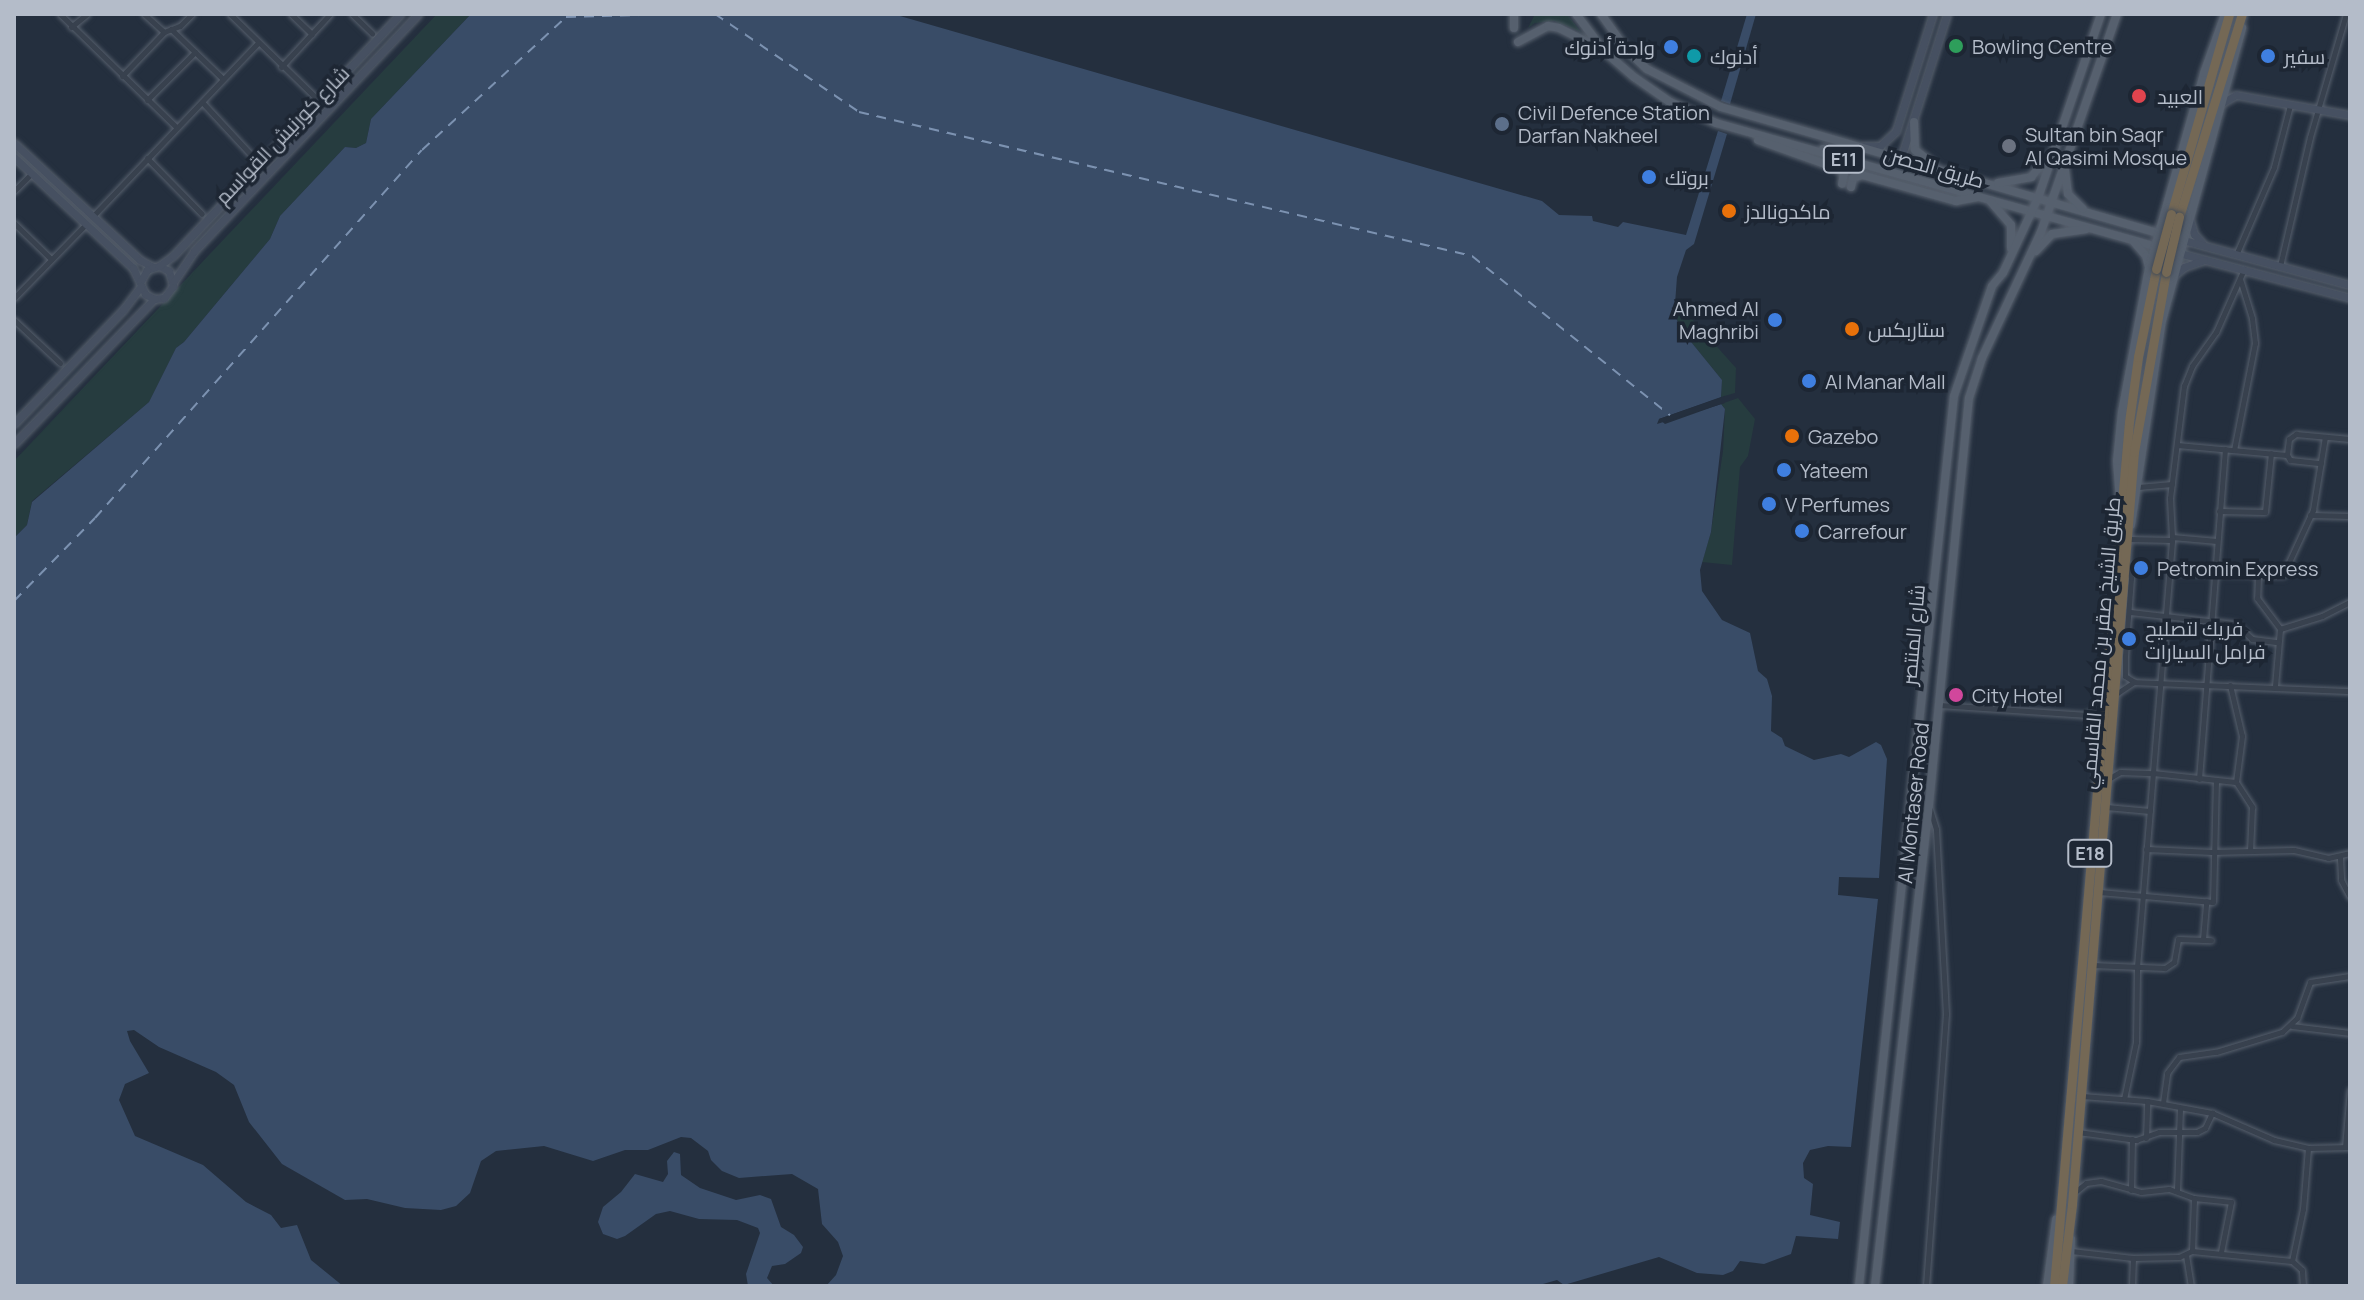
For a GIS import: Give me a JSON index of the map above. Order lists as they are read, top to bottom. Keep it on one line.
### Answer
{"streets":{"highway":["طريق الشيخ صقر بن محمد القاسمي","E18"],"main road":["شارع كورنيش القواسم","E11","طريق الحصن","شارع المنتصر","Al Montaser Road"]},"crossings":[["طريق الحصن","شارع المنتصر"],["طريق الحصن","Al Montaser Road"]],"places":["Bowling Centre","واحة أدنوك","أدنوك","سفير","العبيد","Civil Defence Station Darfan Nakheel","Sultan bin Saqr Al Qasimi Mosque","بروتك","ماكدونالدز","Ahmed Al Maghribi","ستاربكس","Al Manar Mall","Gazebo","Yateem","V Perfumes","Carrefour","Petromin Express","فريك لتصليح فرامل السيارات","City Hotel"]}
